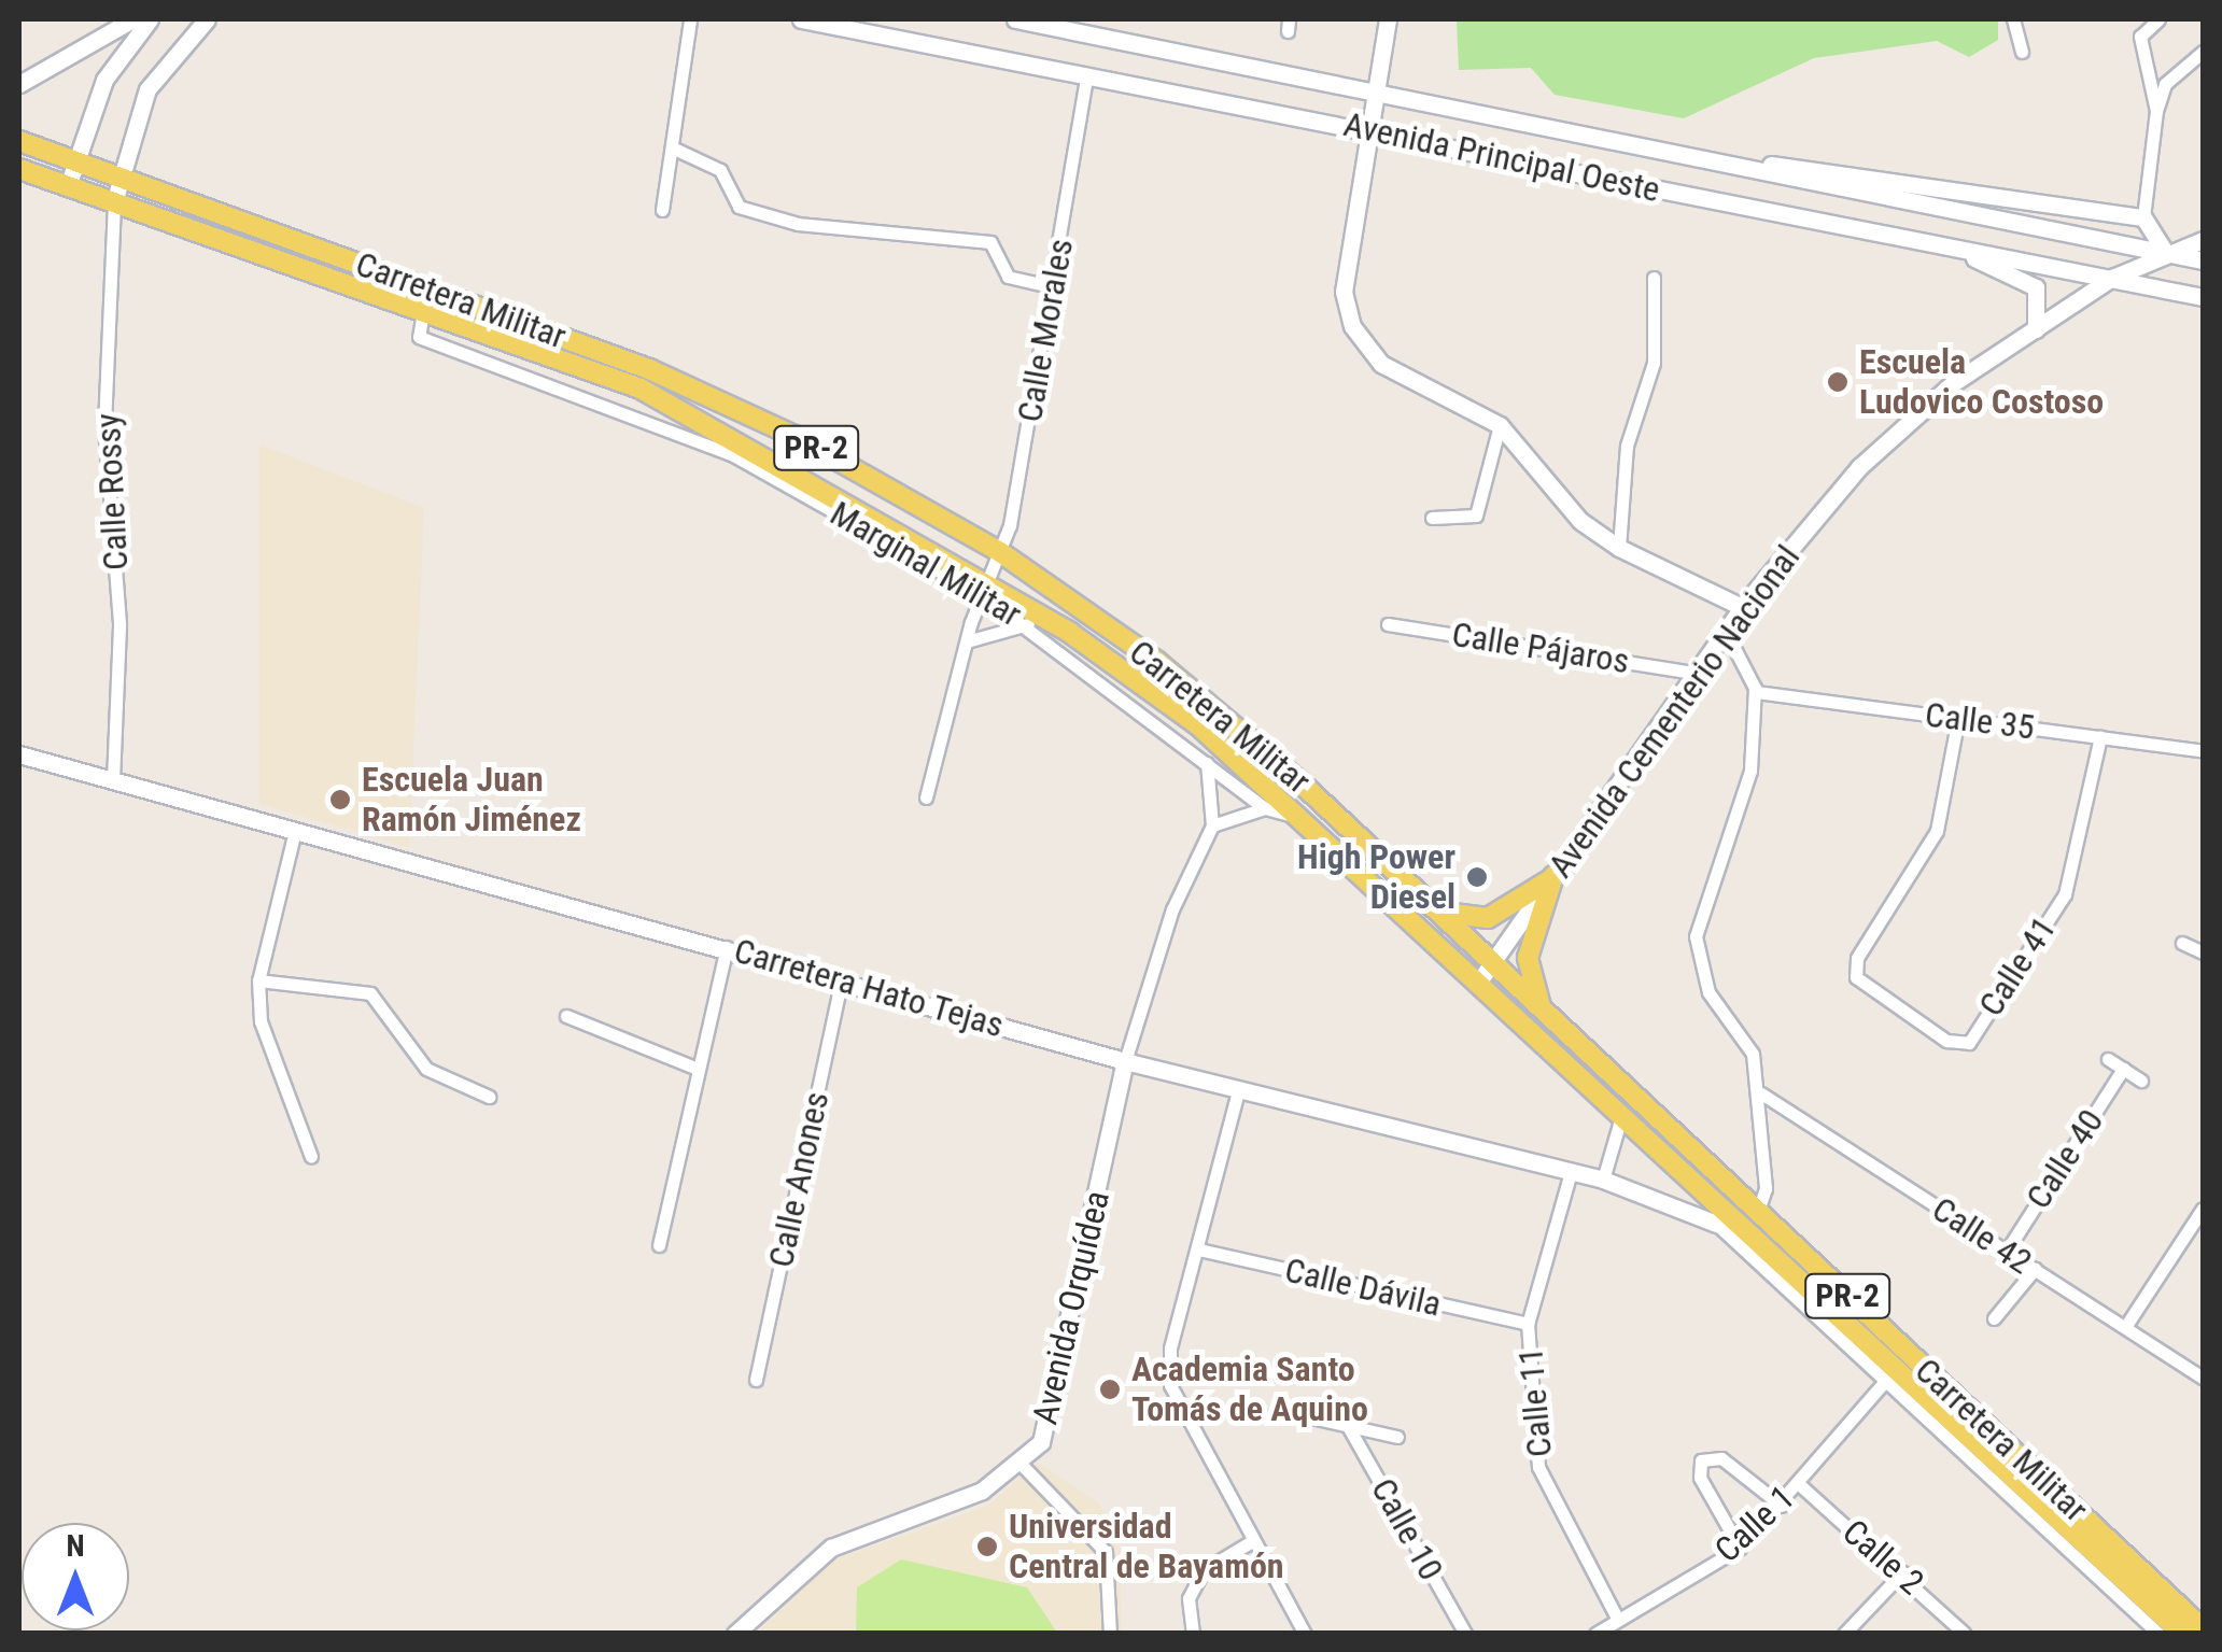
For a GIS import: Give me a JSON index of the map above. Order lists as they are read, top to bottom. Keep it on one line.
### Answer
{"streets":{"main road":["Carretera Militar","PR-2"],"street":["Avenida Principal Oeste","Calle Morales","Calle Rossy","Marginal Militar","Calle Pájaros","Avenida Cementerio Nacional","Calle 35","Calle 41","Carretera Hato Tejas","Calle 40","Calle Anones","Calle 42","Calle Dávila","Avenida Orquídea","Calle 11","Calle 1","Calle 10","Calle 2"]},"crossings":[["Avenida Principal Oeste","Calle Morales"],["Avenida Principal Oeste","Avenida Cementerio Nacional"],["Carretera Militar","Calle Morales"],["Carretera Militar","Calle Rossy"],["Carretera Militar","Marginal Militar"],["Carretera Militar","Avenida Cementerio Nacional"],["Calle Morales","Marginal Militar"],["Calle Rossy","Carretera Hato Tejas"],["Calle Pájaros","Avenida Cementerio Nacional"],["Calle 35","Calle 41"],["Carretera Hato Tejas","Calle Anones"],["Carretera Hato Tejas","Avenida Orquídea"],["Carretera Hato Tejas","Calle 11"],["Calle 40","Calle 42"],["Calle Dávila","Calle 11"],["Calle 11","Calle 1"],["Calle 1","Calle 2"]],"places":["Escuela Ludovico Costoso","Escuela Juan Ramón Jiménez","High Power Diesel","Academia Santo Tomás de Aquino","Universidad Central de Bayamón"],"north":"top"}
